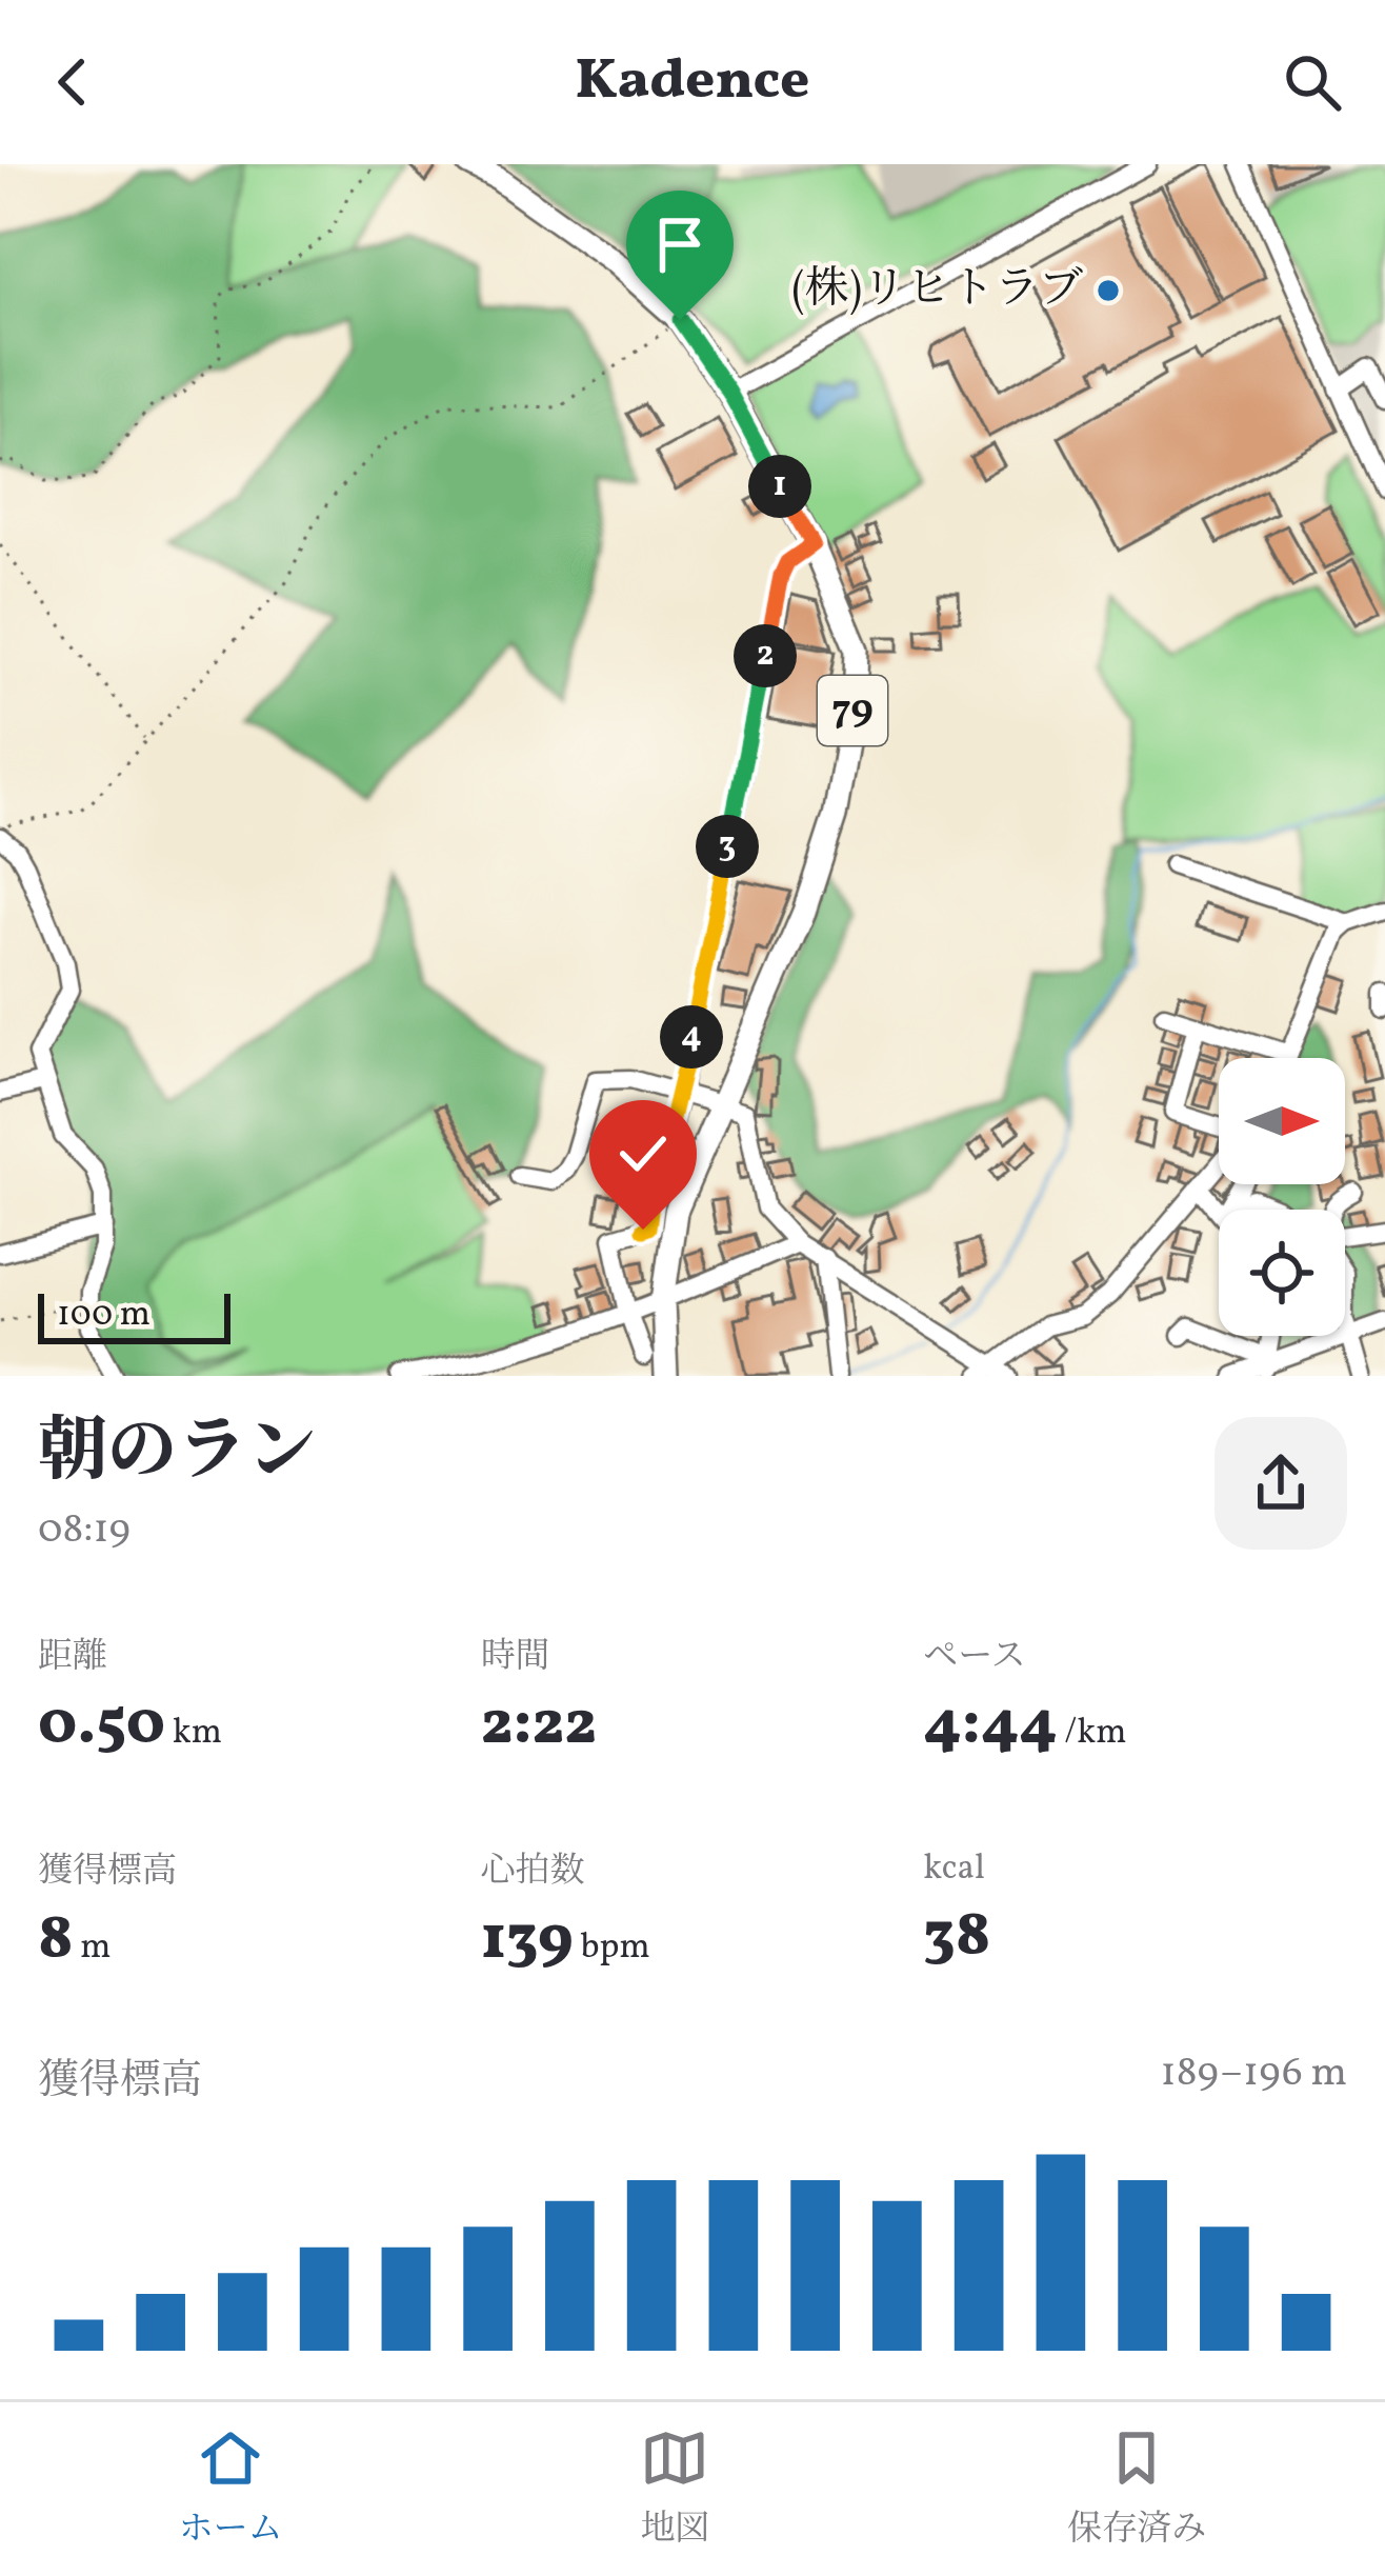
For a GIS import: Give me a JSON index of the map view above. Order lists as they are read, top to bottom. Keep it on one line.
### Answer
{"streets":{"main road":["79"]},"places":["(株)リヒトラブ"],"scale_bar":"100 m","north":"right","page":{"header":"Kadence","pins":["1","2","3","4"],"scale":"100 m","heading":["朝のラン","08:19"],"stats":[["距離","0.50 km"],["時間","2:22"],["ペース","4:44 /km"],["獲得標高","8 m"],["心拍数","139 bpm"],["kcal","38"]],"chart":["獲得標高","189–196 m"],"tabs":["ホーム","地図","保存済み"]}}
